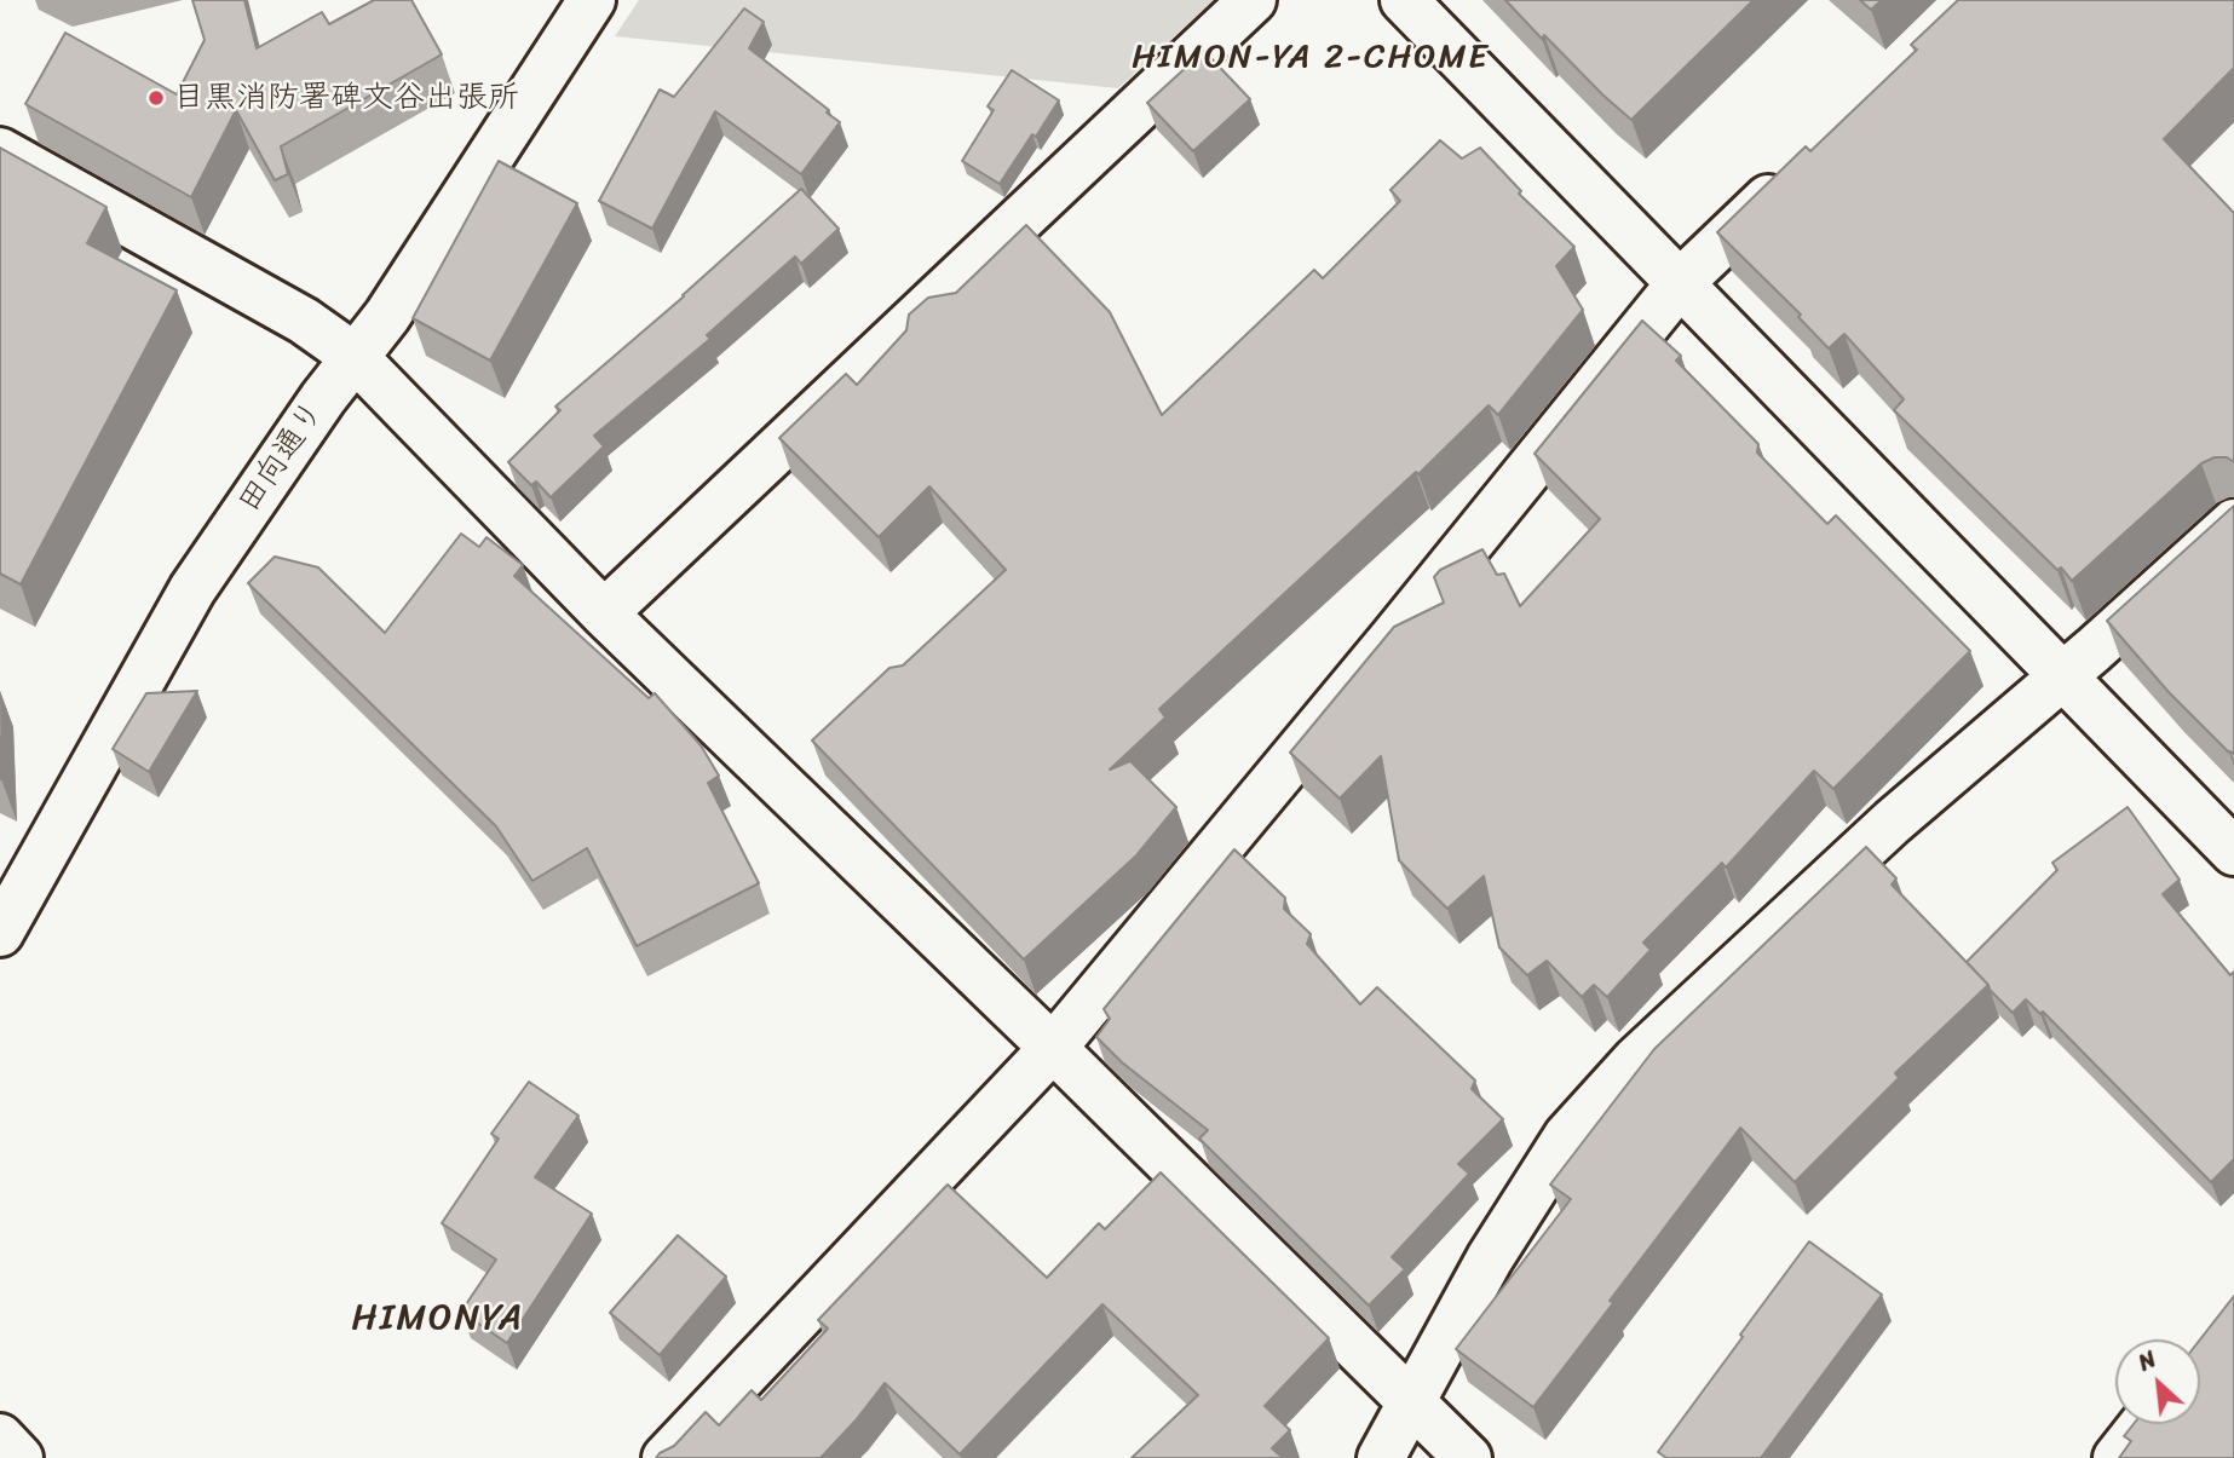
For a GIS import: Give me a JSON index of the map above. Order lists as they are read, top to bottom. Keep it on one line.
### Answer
{"streets":{"street":["田向通り"]},"districts":["HIMON-YA 2-CHOME","HIMONYA"],"places":["目黒消防署碑文谷出張所"],"north":"top left"}
